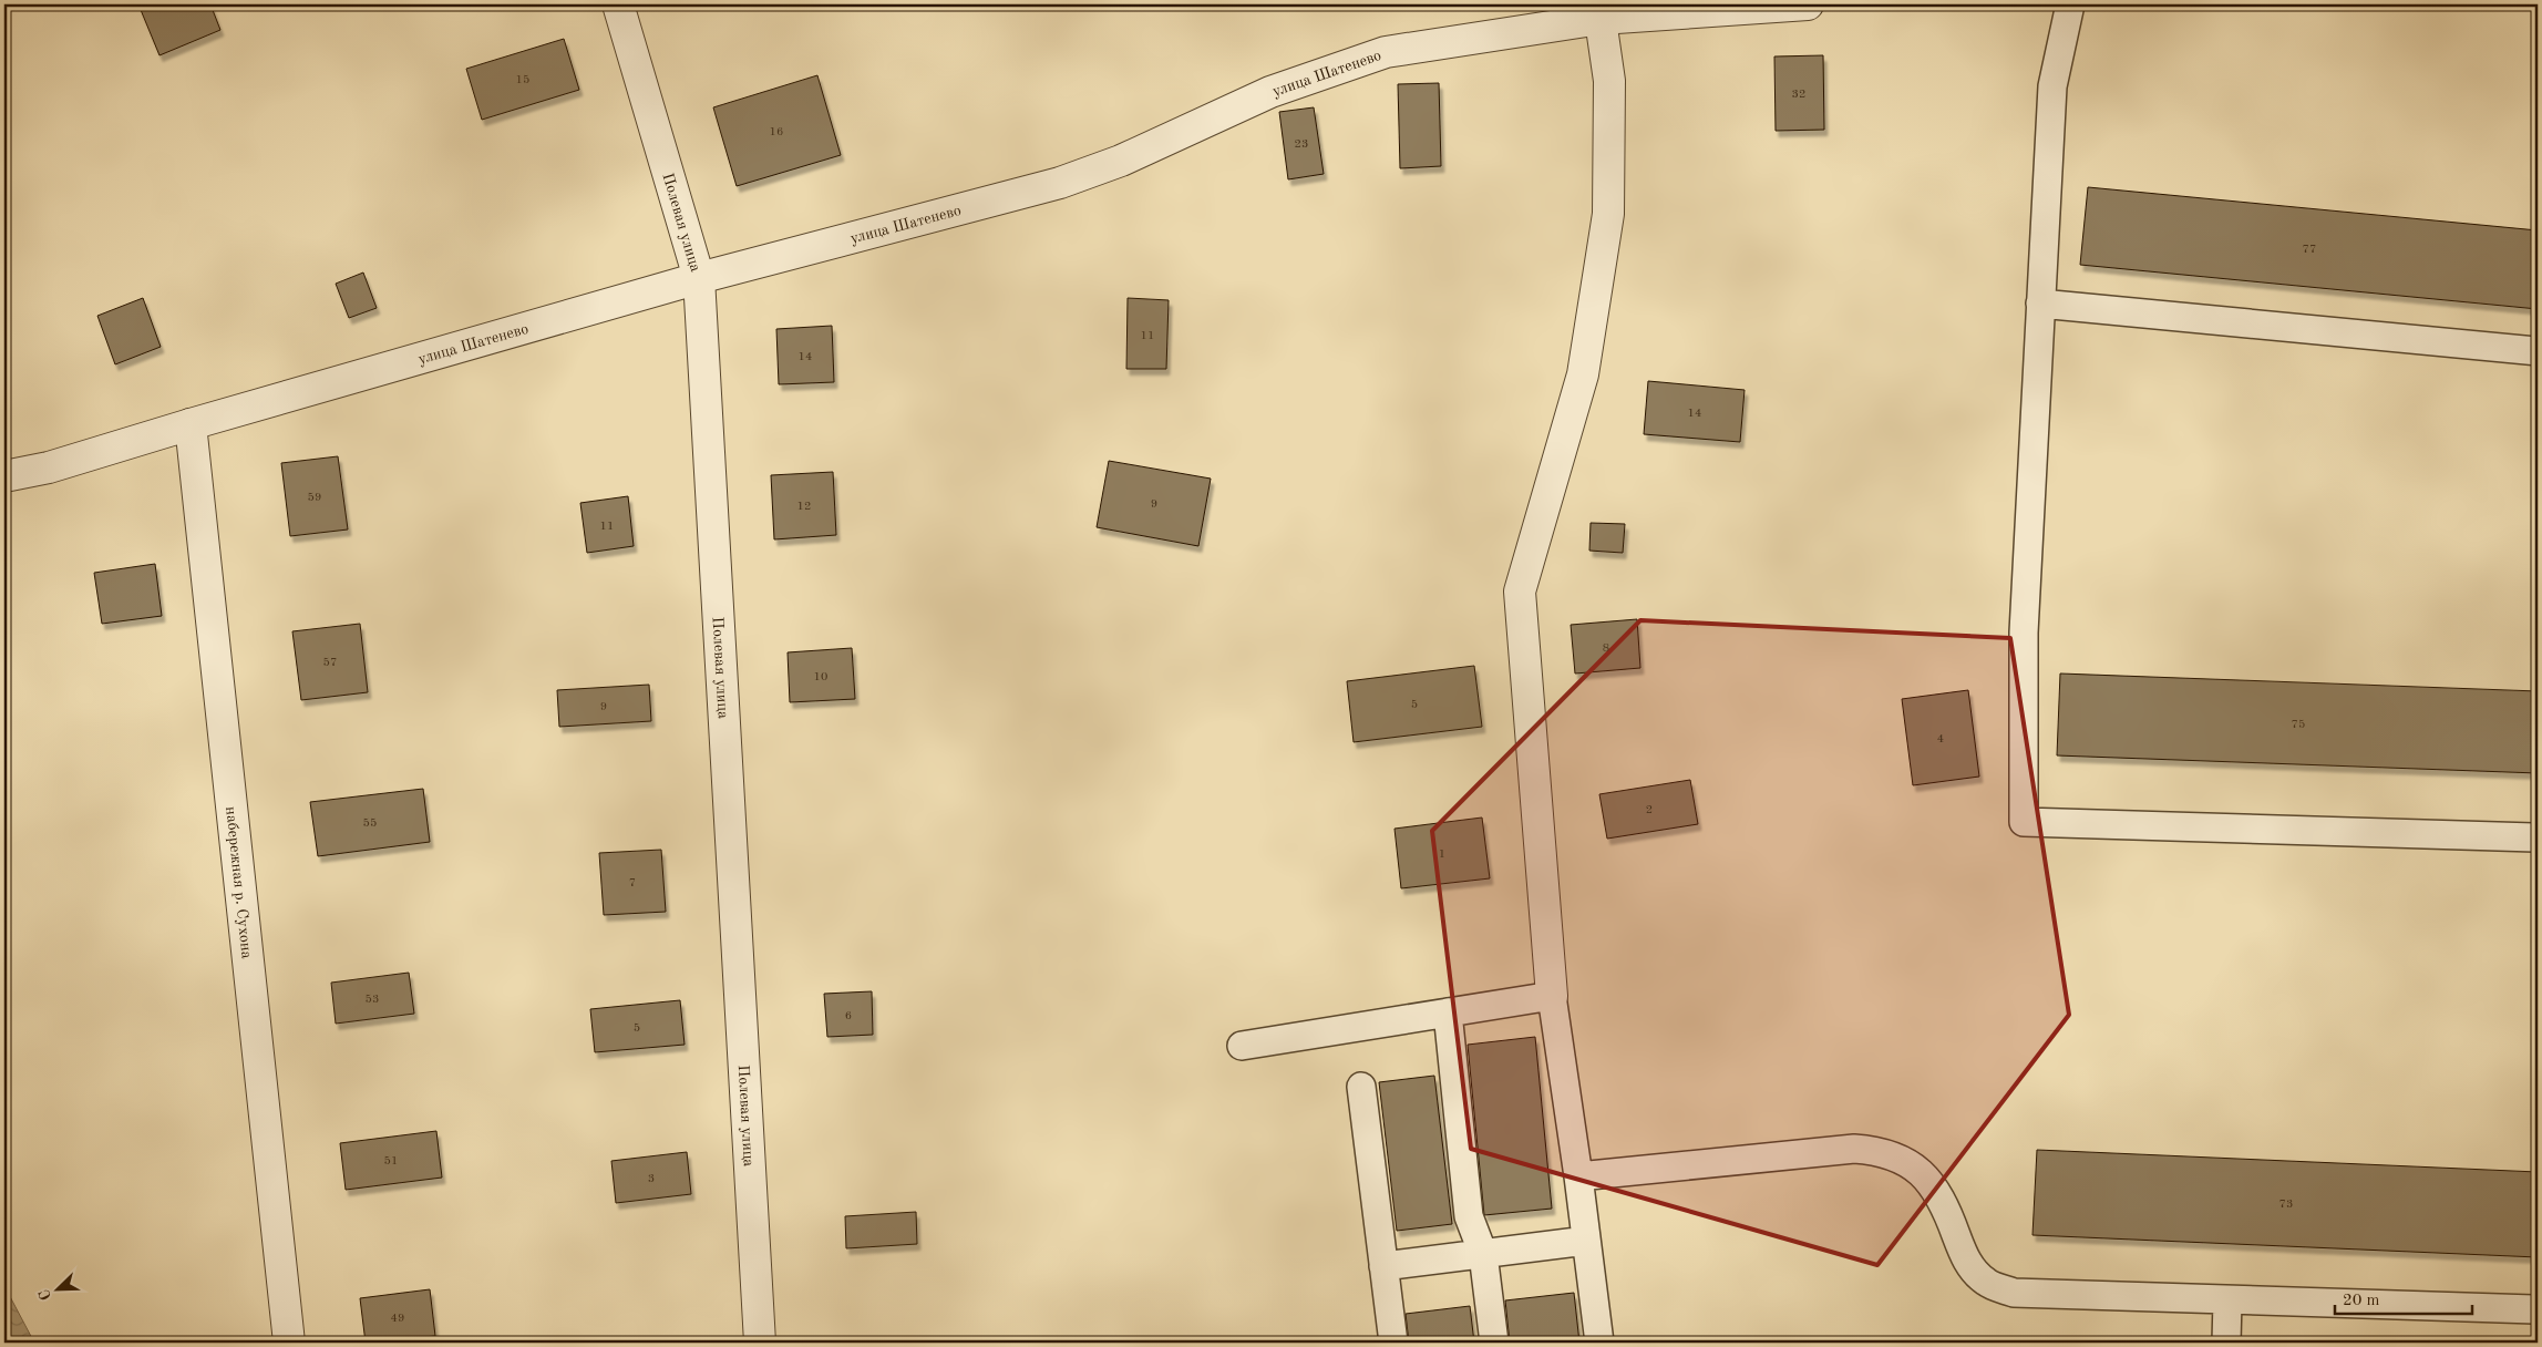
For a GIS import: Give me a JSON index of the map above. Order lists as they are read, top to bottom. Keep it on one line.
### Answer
{"streets":{"street":["улица Шатенево","Полевая улица","набережная р. Сухона"]},"crossings":[["улица Шатенево","Полевая улица"],["улица Шатенево","набережная р. Сухона"]],"house_numbers":["15","32","16","23","77","11","14","14","59","9","12","11","8","57","10","5","9","75","4","2","55","1","7","53","6","5","51","3","73","49"],"scale_bar":"20 m","north":"bottom left"}
